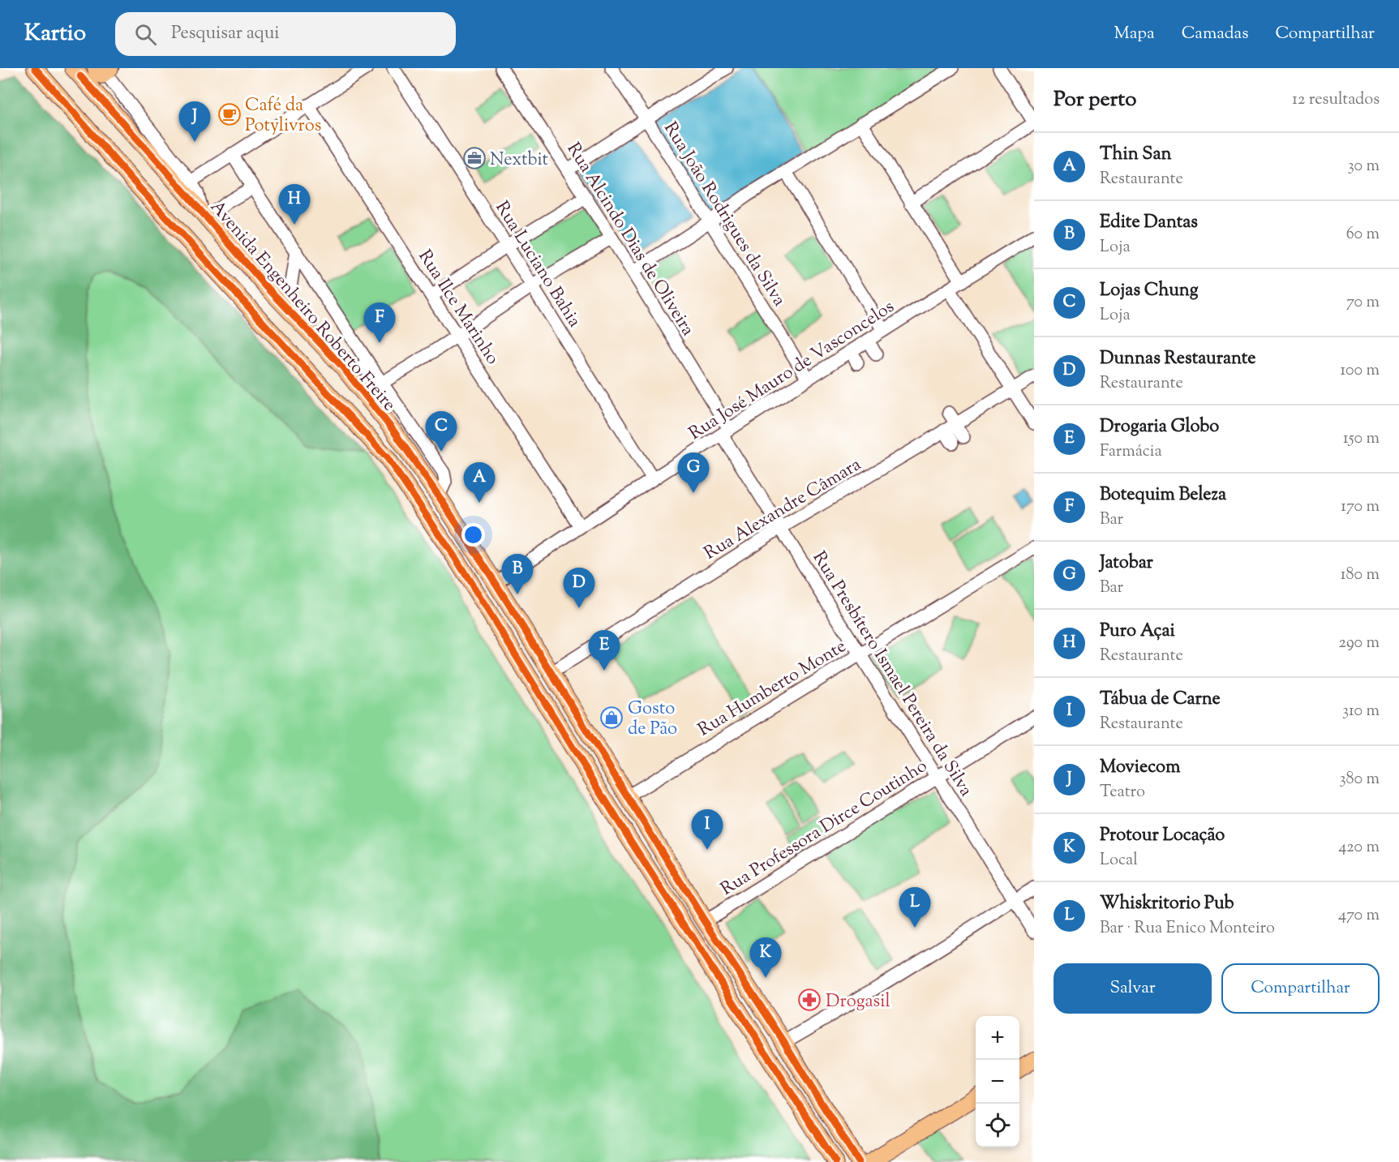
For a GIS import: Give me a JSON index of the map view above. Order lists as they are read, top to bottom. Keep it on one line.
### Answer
{"streets":{"main road":["Avenida Engenheiro Roberto Freire"],"street":["Rua João Rodrigues da Silva","Rua Alcindo Dias de Oliveira","Rua Luciano Bahia","Rua Ilce Marinho","Rua José Mauro de Vasconcelos","Rua Alexandre Câmara","Rua Presbítero Ismael Pereira da Silva","Rua Humberto Monte","Rua Professora Dirce Coutinho"]},"crossings":[["Rua João Rodrigues da Silva","Rua José Mauro de Vasconcelos"],["Rua Alcindo Dias de Oliveira","Rua José Mauro de Vasconcelos"],["Rua Alcindo Dias de Oliveira","Rua Presbítero Ismael Pereira da Silva"],["Rua Luciano Bahia","Rua José Mauro de Vasconcelos"],["Avenida Engenheiro Roberto Freire","Rua José Mauro de Vasconcelos"],["Avenida Engenheiro Roberto Freire","Rua Alexandre Câmara"],["Avenida Engenheiro Roberto Freire","Rua Humberto Monte"],["Avenida Engenheiro Roberto Freire","Rua Professora Dirce Coutinho"],["Rua Ilce Marinho","Rua José Mauro de Vasconcelos"],["Rua José Mauro de Vasconcelos","Rua Presbítero Ismael Pereira da Silva"],["Rua Alexandre Câmara","Rua Presbítero Ismael Pereira da Silva"],["Rua Presbítero Ismael Pereira da Silva","Rua Humberto Monte"],["Rua Presbítero Ismael Pereira da Silva","Rua Professora Dirce Coutinho"]],"places":{"cafe":["Café da Potylivros"],"office":["Nextbit"],"shop":["Gosto de Pão"],"pharmacy":["Drogasil"]},"page":{"header":"Kartio","search":"Pesquisar aqui","nav":["Mapa","Camadas","Compartilhar"],"heading":["Por perto","12 resultados"],"pins":["J","H","F","C","G","A","B","D","E","I","L","K"],"list":[{"mark":"A","name":"Thin San","note":"Restaurante","value":"30 m"},{"mark":"B","name":"Edite Dantas","note":"Loja","value":"60 m"},{"mark":"C","name":"Lojas Chung","note":"Loja","value":"70 m"},{"mark":"D","name":"Dunnas Restaurante","note":"Restaurante","value":"100 m"},{"mark":"E","name":"Drogaria Globo","note":"Farmácia","value":"150 m"},{"mark":"F","name":"Botequim Beleza","note":"Bar","value":"170 m"},{"mark":"G","name":"Jatobar","note":"Bar","value":"180 m"},{"mark":"H","name":"Puro Açai","note":"Restaurante","value":"290 m"},{"mark":"I","name":"Tábua de Carne","note":"Restaurante","value":"310 m"},{"mark":"J","name":"Moviecom","note":"Teatro","value":"380 m"},{"mark":"K","name":"Protour Locação","note":"Local","value":"420 m"},{"mark":"L","name":"Whiskritorio Pub","note":"Bar · Rua Enico Monteiro","value":"470 m"}],"buttons":["Salvar","Compartilhar"],"map_buttons":["+","−"]}}
